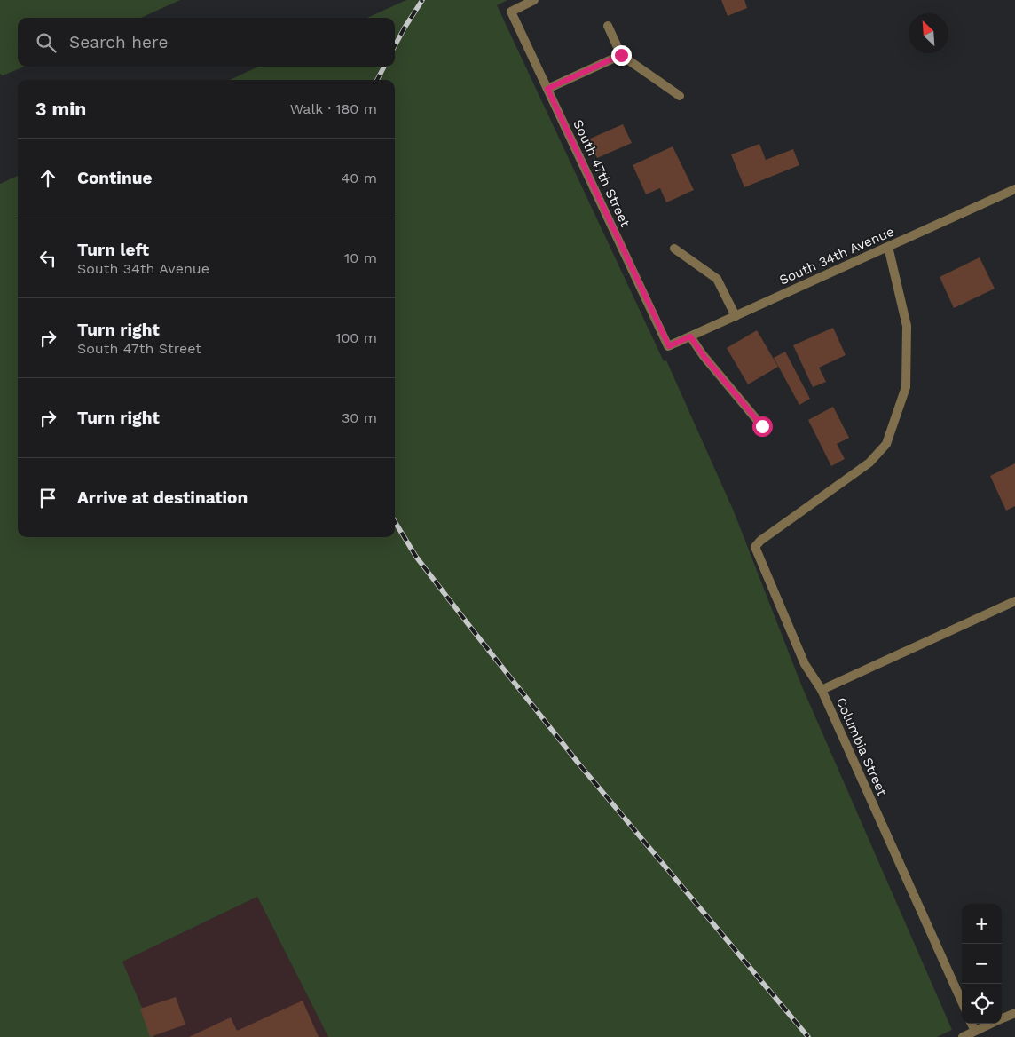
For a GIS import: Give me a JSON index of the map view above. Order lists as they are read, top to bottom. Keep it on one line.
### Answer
{"streets":{"street":["South 47th Street","South 34th Avenue","Columbia Street"]},"crossings":[["South 47th Street","South 34th Avenue"]],"north":"top left","page":{"search":"Search here","heading":["3 min","Walk · 180 m"],"list":[["Continue","40 m"],["Turn left","South 34th Avenue","10 m"],["Turn right","South 47th Street","100 m"],["Turn right","30 m"],"Arrive at destination"],"map_buttons":["+","−"]}}
